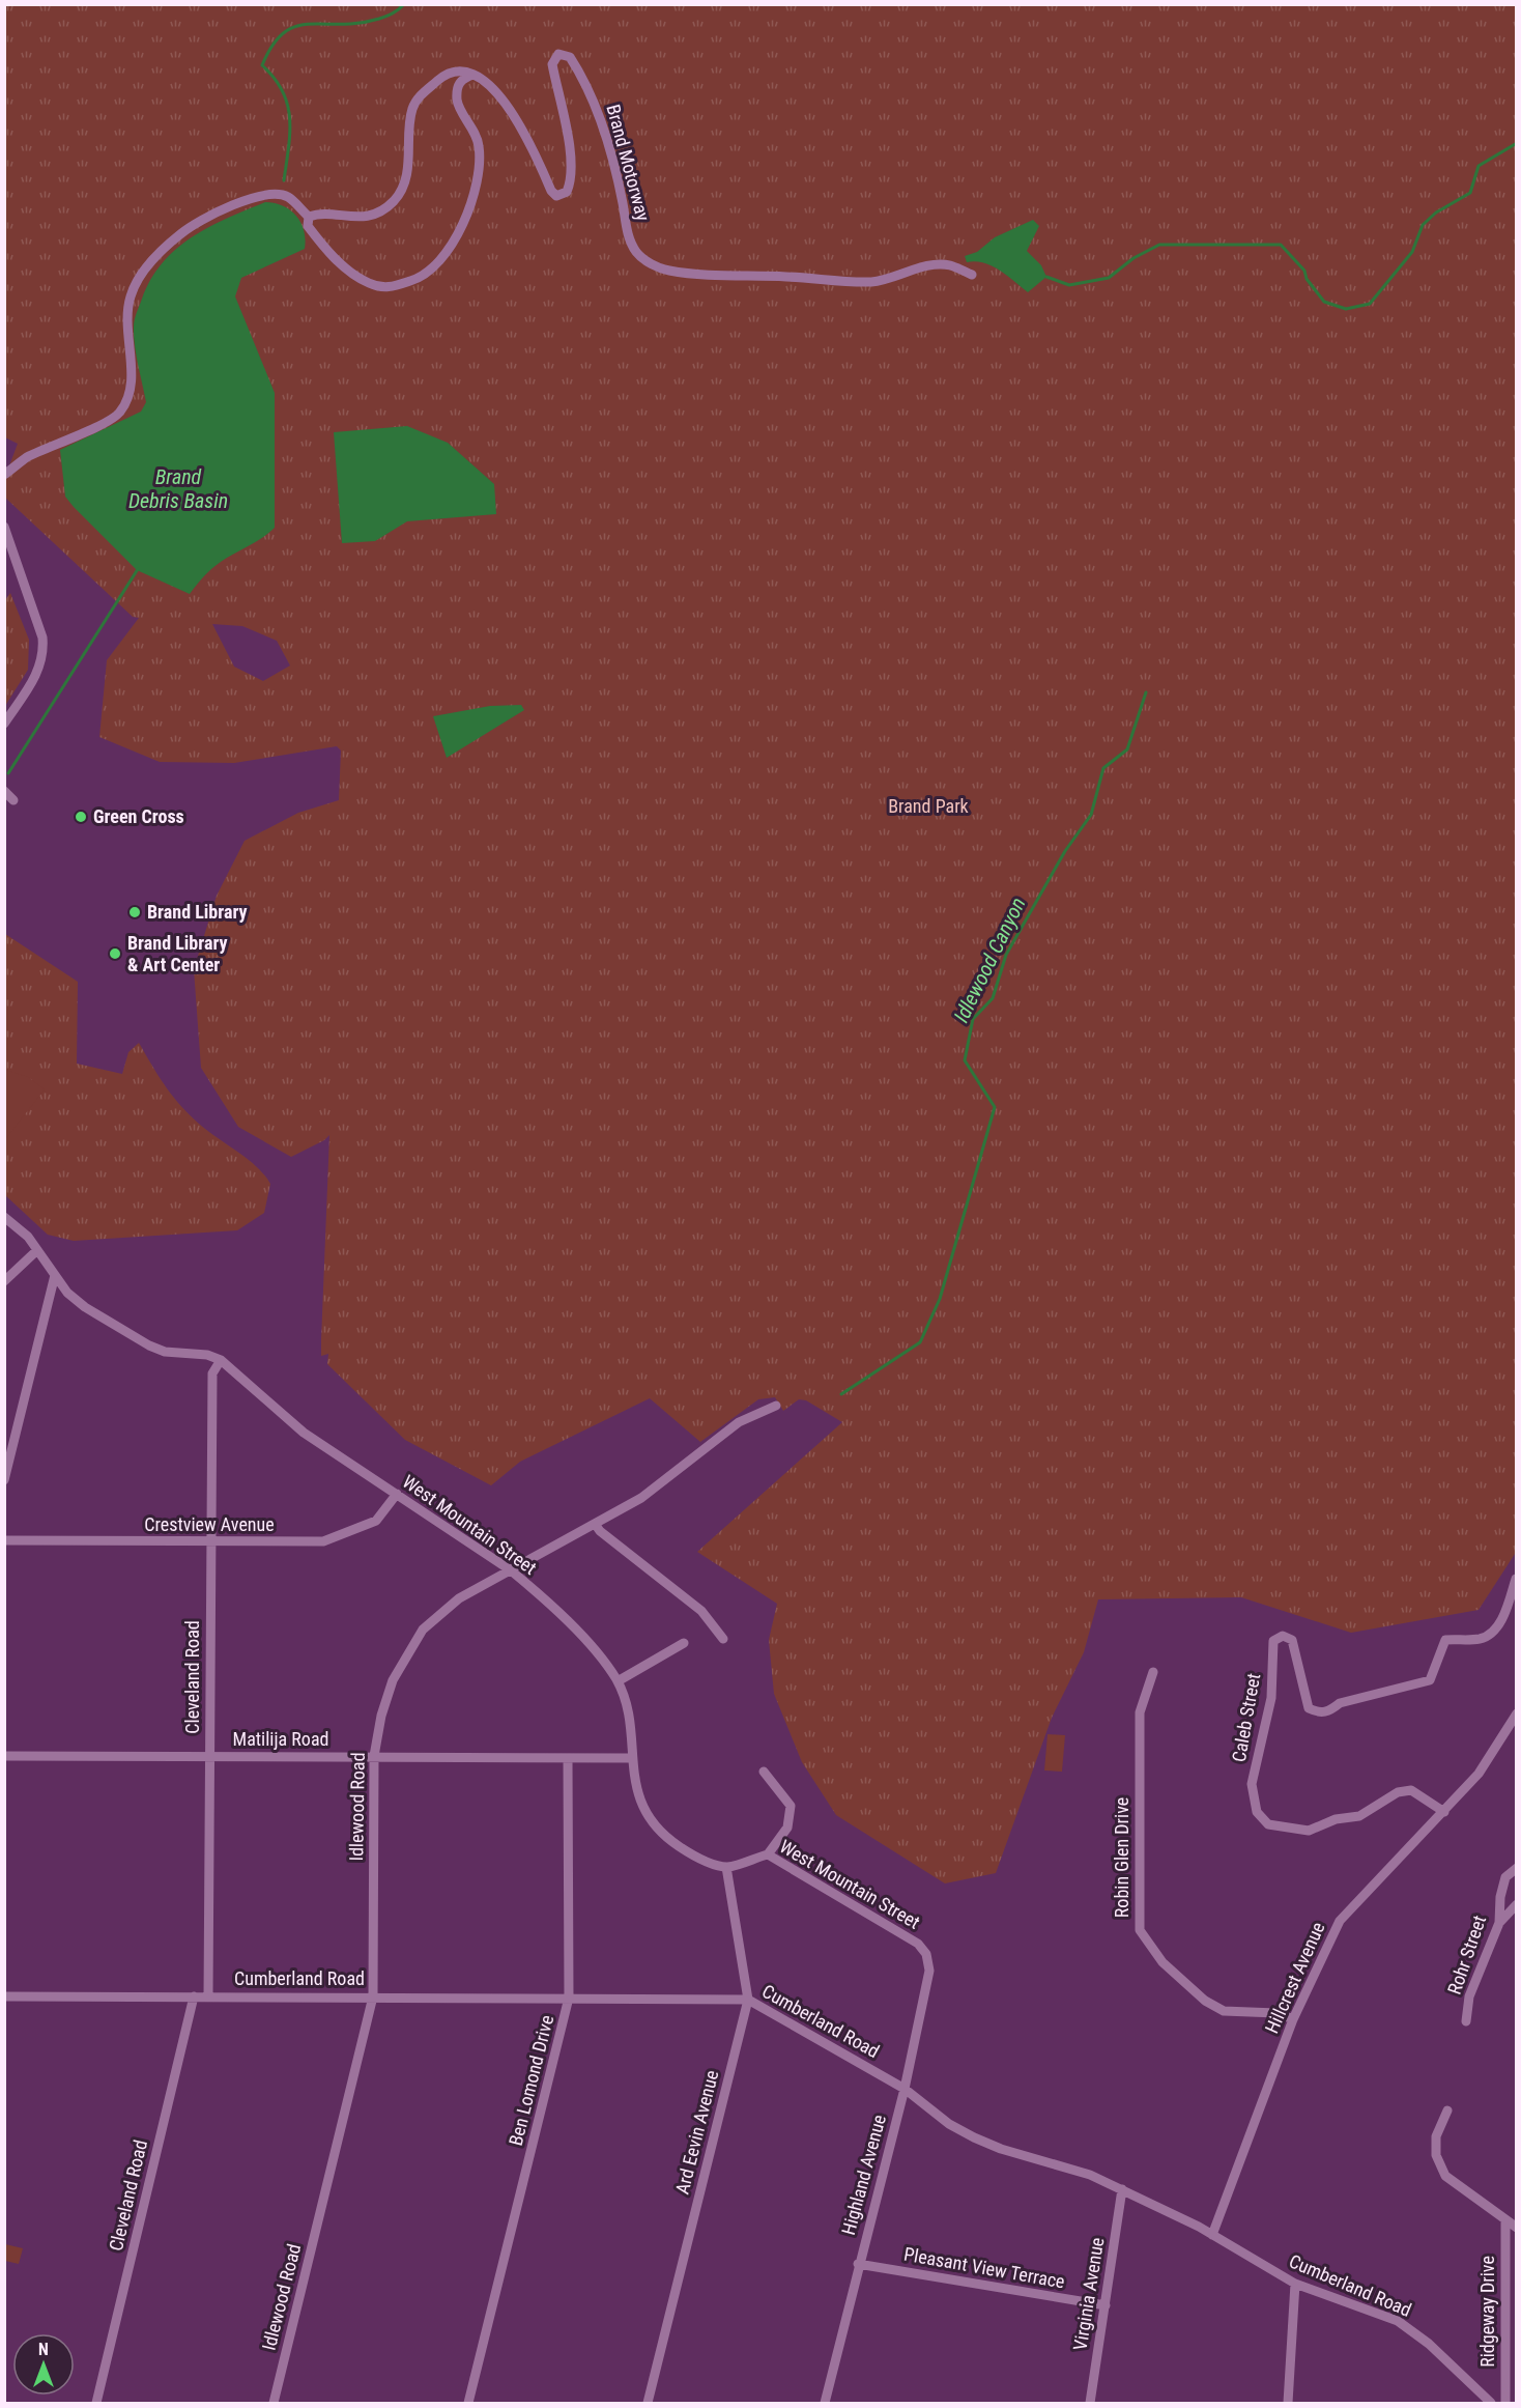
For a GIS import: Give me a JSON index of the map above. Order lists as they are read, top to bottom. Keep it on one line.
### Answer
{"streets":{"street":["Brand Motorway","Crestview Avenue","West Mountain Street","Cleveland Road","Caleb Street","Matilija Road","Idlewood Road","Robin Glen Drive","Rohr Street","Hillcrest Avenue","Cumberland Road","Ben Lomond Drive","Ard Eevin Avenue","Highland Avenue","Pleasant View Terrace","Virginia Avenue","Ridgeway Drive"]},"crossings":[["Crestview Avenue","West Mountain Street"],["Crestview Avenue","Cleveland Road"],["West Mountain Street","Cleveland Road"],["West Mountain Street","Matilija Road"],["West Mountain Street","Idlewood Road"],["West Mountain Street","Ard Eevin Avenue"],["West Mountain Street","Highland Avenue"],["Cleveland Road","Matilija Road"],["Cleveland Road","Cumberland Road"],["Caleb Street","Hillcrest Avenue"],["Matilija Road","Idlewood Road"],["Matilija Road","Ben Lomond Drive"],["Idlewood Road","Cumberland Road"],["Robin Glen Drive","Hillcrest Avenue"],["Hillcrest Avenue","Cumberland Road"],["Cumberland Road","Ben Lomond Drive"],["Cumberland Road","Ard Eevin Avenue"],["Cumberland Road","Highland Avenue"],["Cumberland Road","Virginia Avenue"],["Highland Avenue","Pleasant View Terrace"],["Pleasant View Terrace","Virginia Avenue"]],"water":["Brand Debris Basin","Idlewood Canyon"],"parks":["Brand Park"],"places":["Green Cross","Brand Library","Brand Library & Art Center"],"north":"top"}
